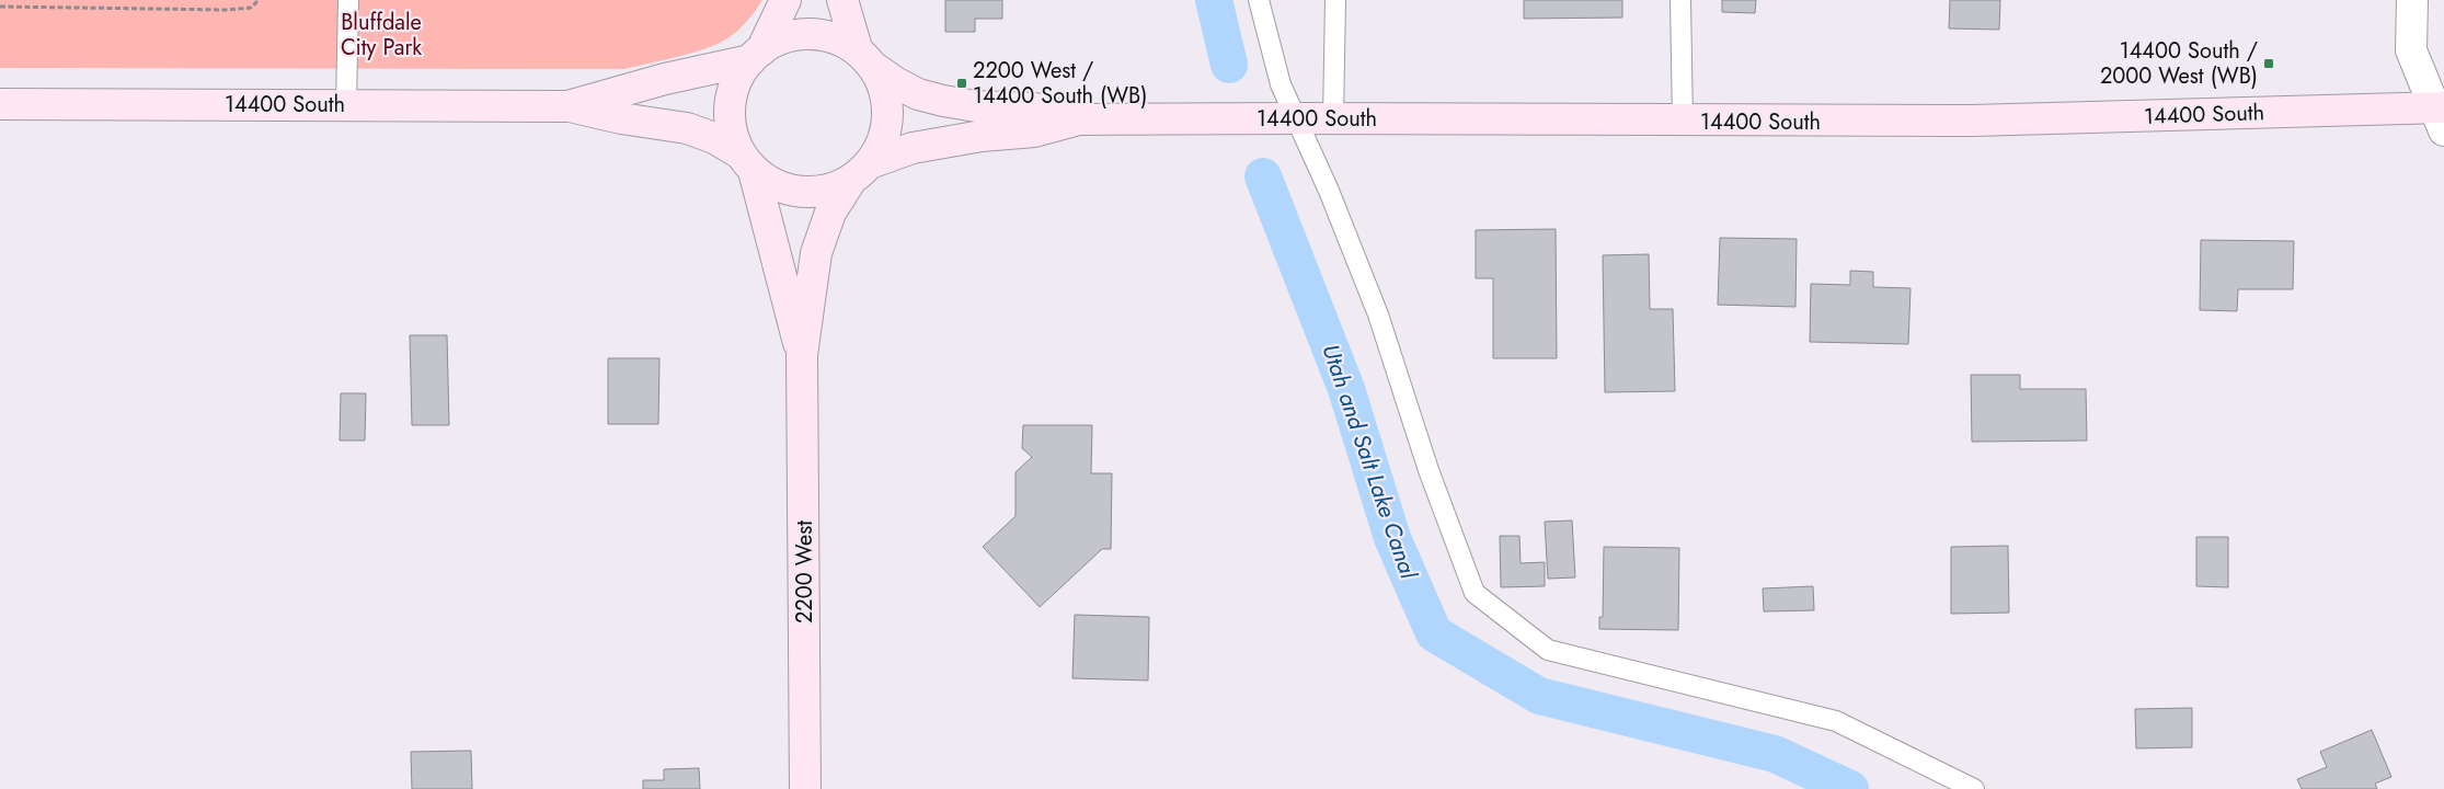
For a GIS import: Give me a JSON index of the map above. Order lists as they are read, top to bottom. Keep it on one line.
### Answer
{"streets":{"main road":["14400 South","2200 West"]},"crossings":[["14400 South","2200 West"]],"water":["Utah and Salt Lake Canal"],"parks":["Bluffdale City Park"],"places":{"transit":["14400 South / 2000 West (WB)","2200 West / 14400 South (WB)"]}}
